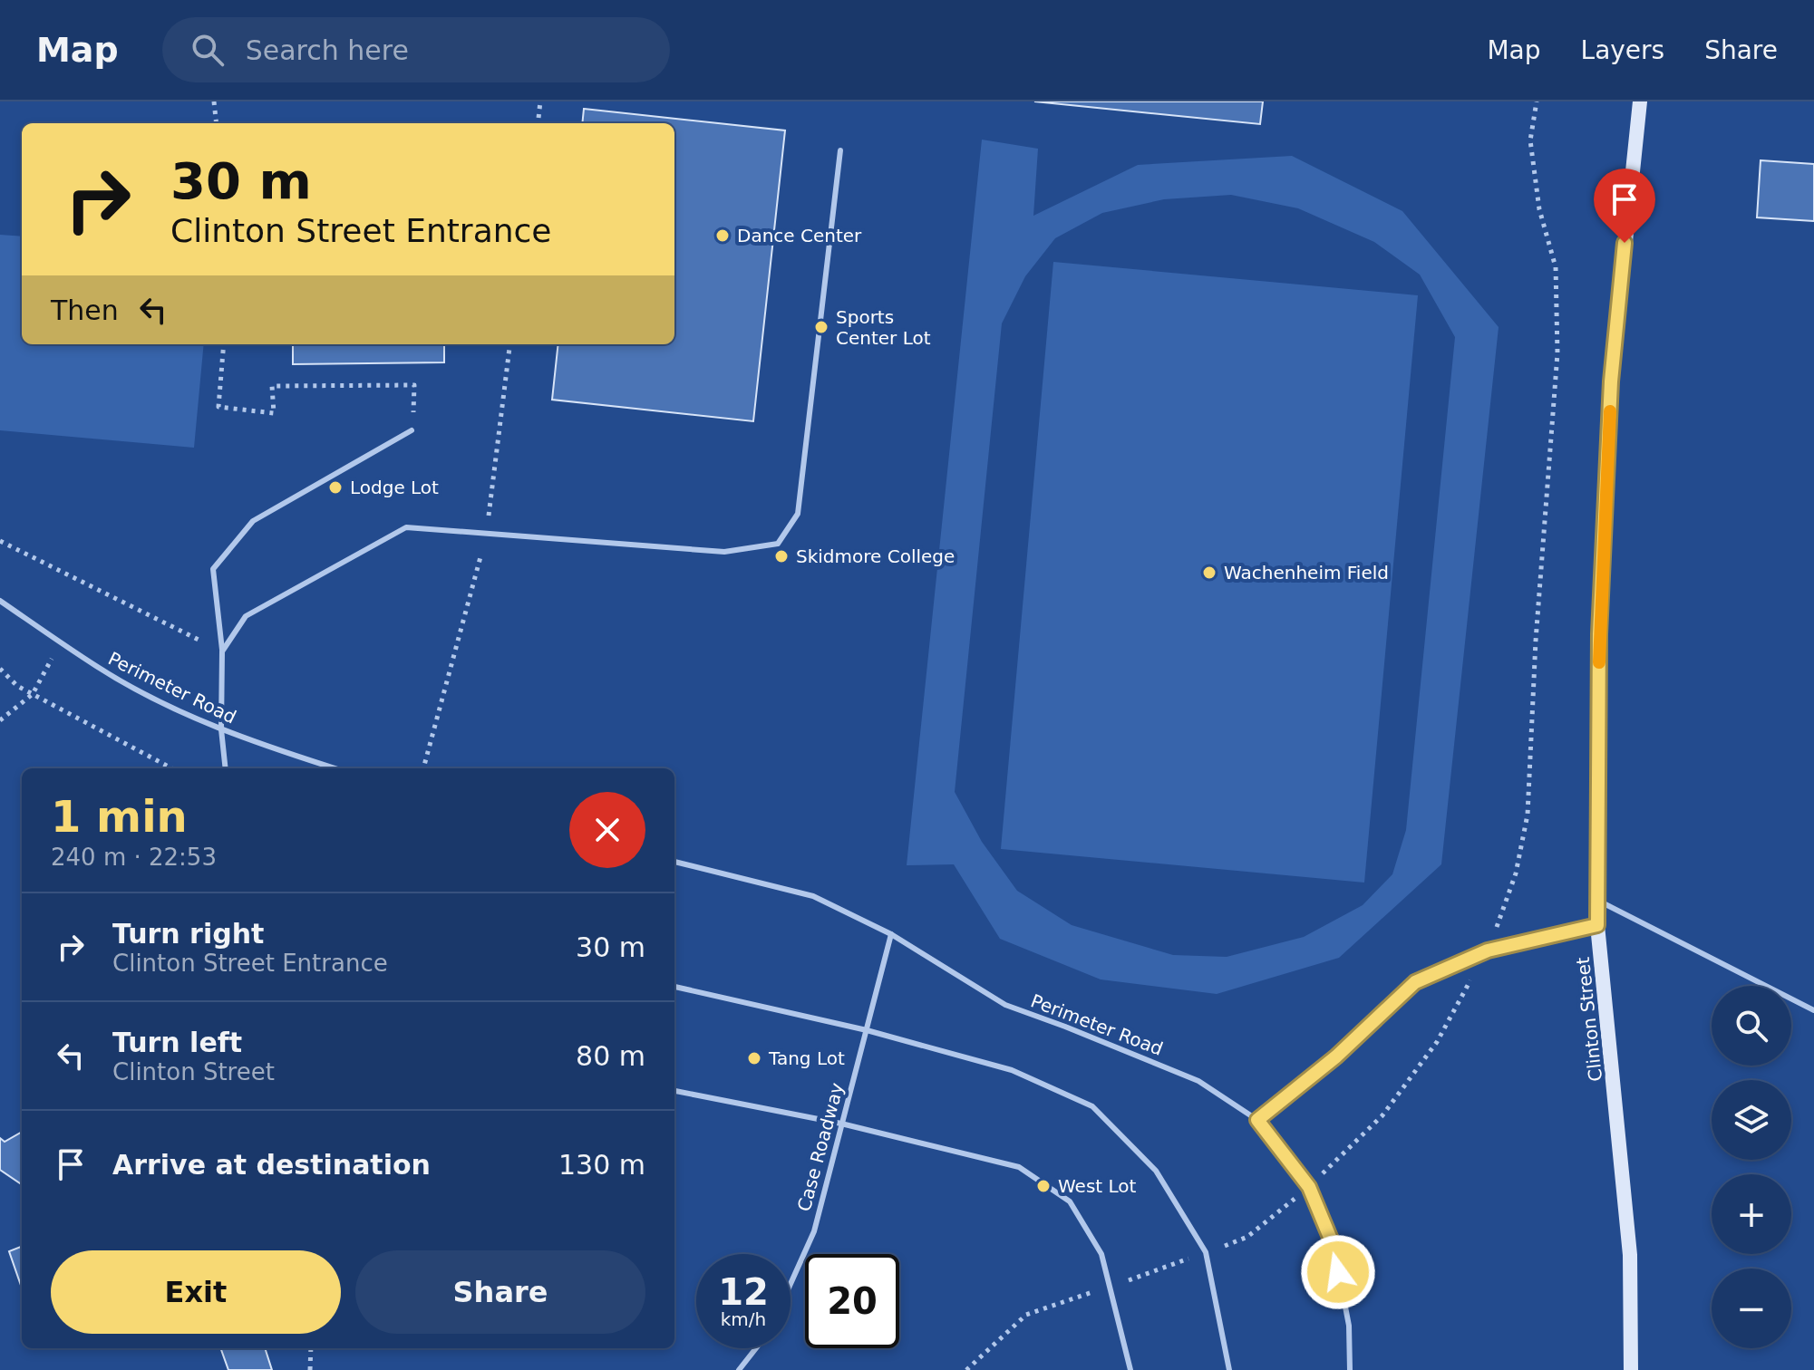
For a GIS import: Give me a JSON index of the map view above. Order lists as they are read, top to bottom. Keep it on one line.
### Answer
{"streets":{"street":["Clinton Street"],"lane":["Perimeter Road","Case Roadway"]},"crossings":[["Perimeter Road","Case Roadway"]],"places":["Dance Center","Sports Center Lot","Lodge Lot","Skidmore College","Wachenheim Field","Tang Lot","West Lot"],"page":{"header":"Map","search":"Search here","nav":["Map","Layers","Share"],"turn":["30 m","Clinton Street Entrance"],"then":"Then","heading":["1 min","240 m · 22:53"],"list":[{"name":"Turn right","note":"Clinton Street Entrance","value":"30 m"},{"name":"Turn left","note":"Clinton Street","value":"80 m"},{"name":"Arrive at destination","value":"130 m"}],"map_buttons":["+","−"],"buttons":["Exit","Share"],"speed":"12 km/h","limit":"20"}}
